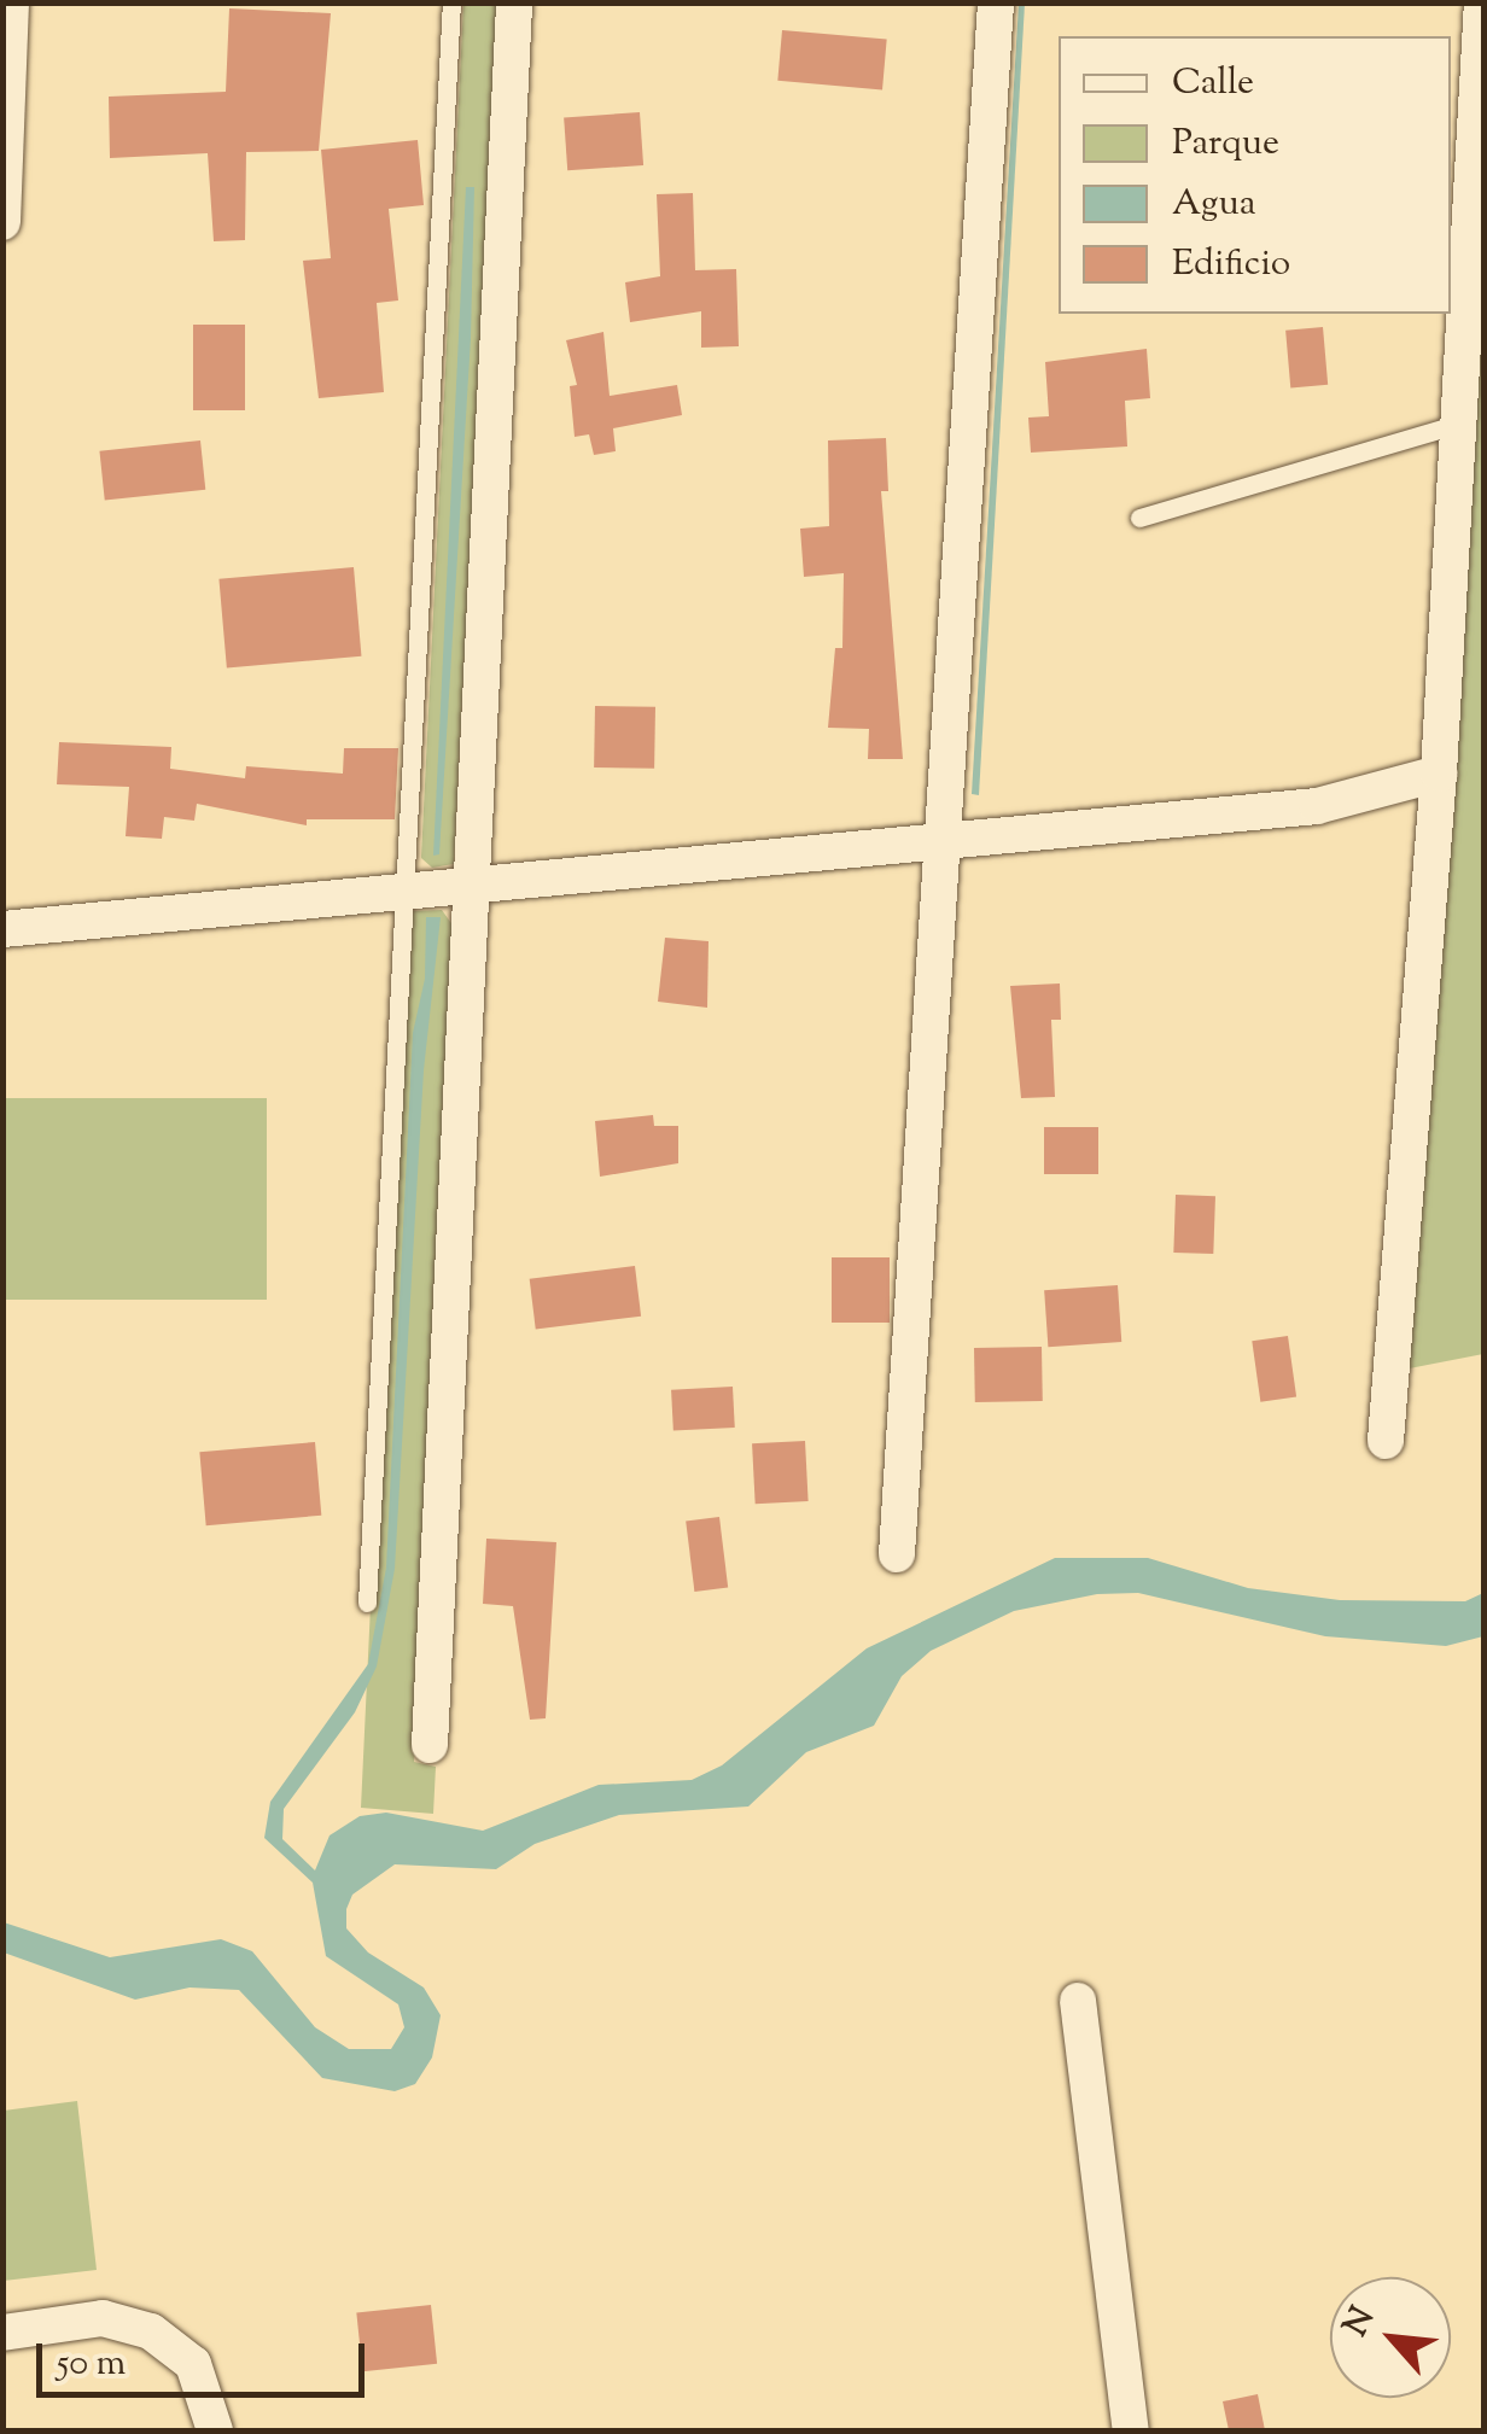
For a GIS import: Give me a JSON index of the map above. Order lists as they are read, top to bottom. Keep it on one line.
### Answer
{"legend":["Calle","Parque","Agua","Edificio"],"scale_bar":"50 m","north":"top left"}
